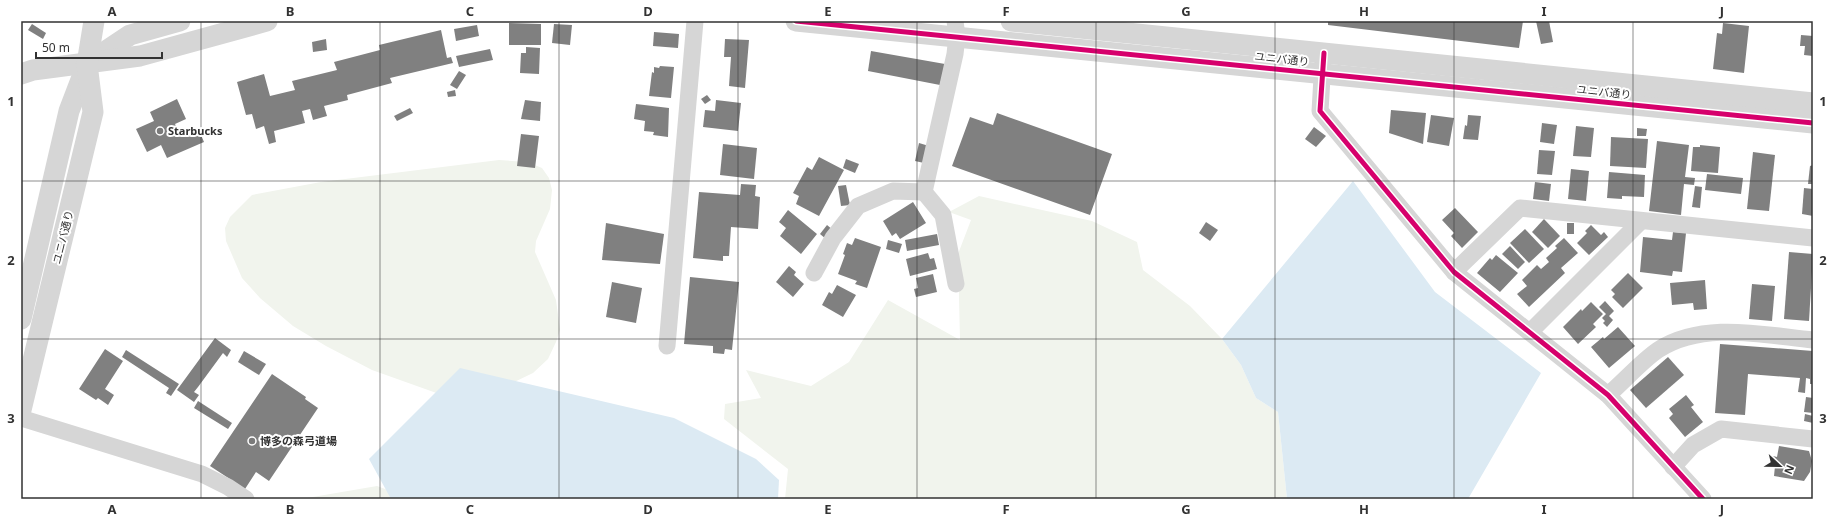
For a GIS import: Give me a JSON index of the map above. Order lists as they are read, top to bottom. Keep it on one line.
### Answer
{"streets":{"street":["ユニバ通り"]},"places":["Starbucks","博多の森弓道場"],"scale_bar":"50 m","north":"right","grid":{"columns":["A","B","C","D","E","F","G","H","I","J"],"rows":["1","2","3"]}}
